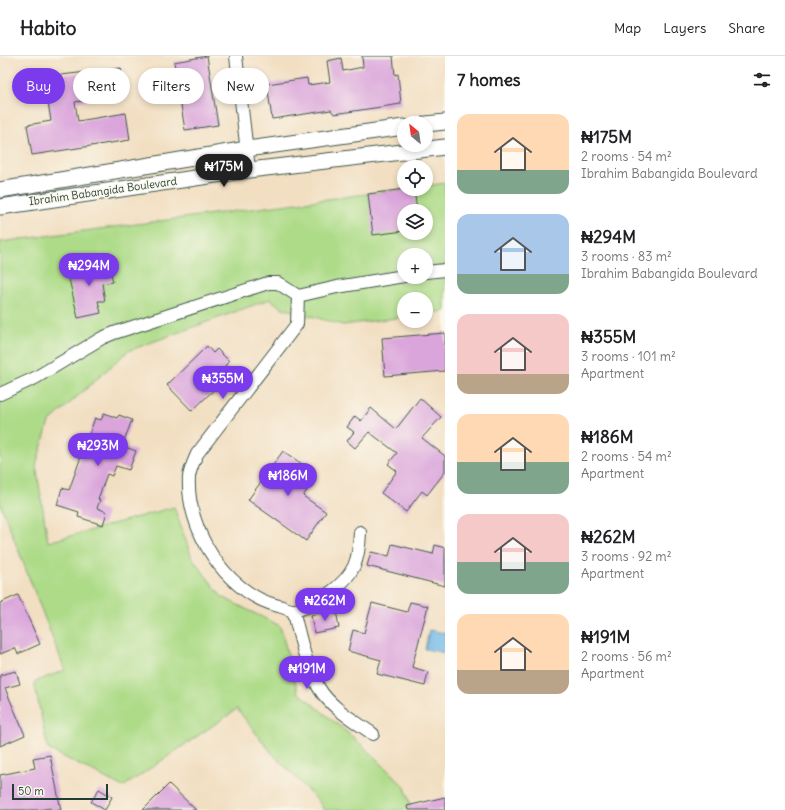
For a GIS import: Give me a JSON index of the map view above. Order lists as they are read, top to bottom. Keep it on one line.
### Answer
{"streets":{"street":["Ibrahim Babangida Boulevard"]},"scale_bar":"50 m","north":"top left","page":{"header":"Habito","nav":["Map","Layers","Share"],"heading":"7 homes","chip":["Buy","Rent","Filters","New"],"list":[{"name":"₦175M","note":"2 rooms · 54 m² · Ibrahim Babangida Boulevard"},{"name":"₦294M","note":"3 rooms · 83 m² · Ibrahim Babangida Boulevard"},{"name":"₦355M","note":"3 rooms · 101 m² · Apartment"},{"name":"₦186M","note":"2 rooms · 54 m² · Apartment"},{"name":"₦262M","note":"3 rooms · 92 m² · Apartment"},{"name":"₦191M","note":"2 rooms · 56 m² · Apartment"}],"map_buttons":["+","−"],"price":["₦175M","₦294M","₦355M","₦293M","₦186M","₦262M","₦191M"],"scale":"50 m"}}
